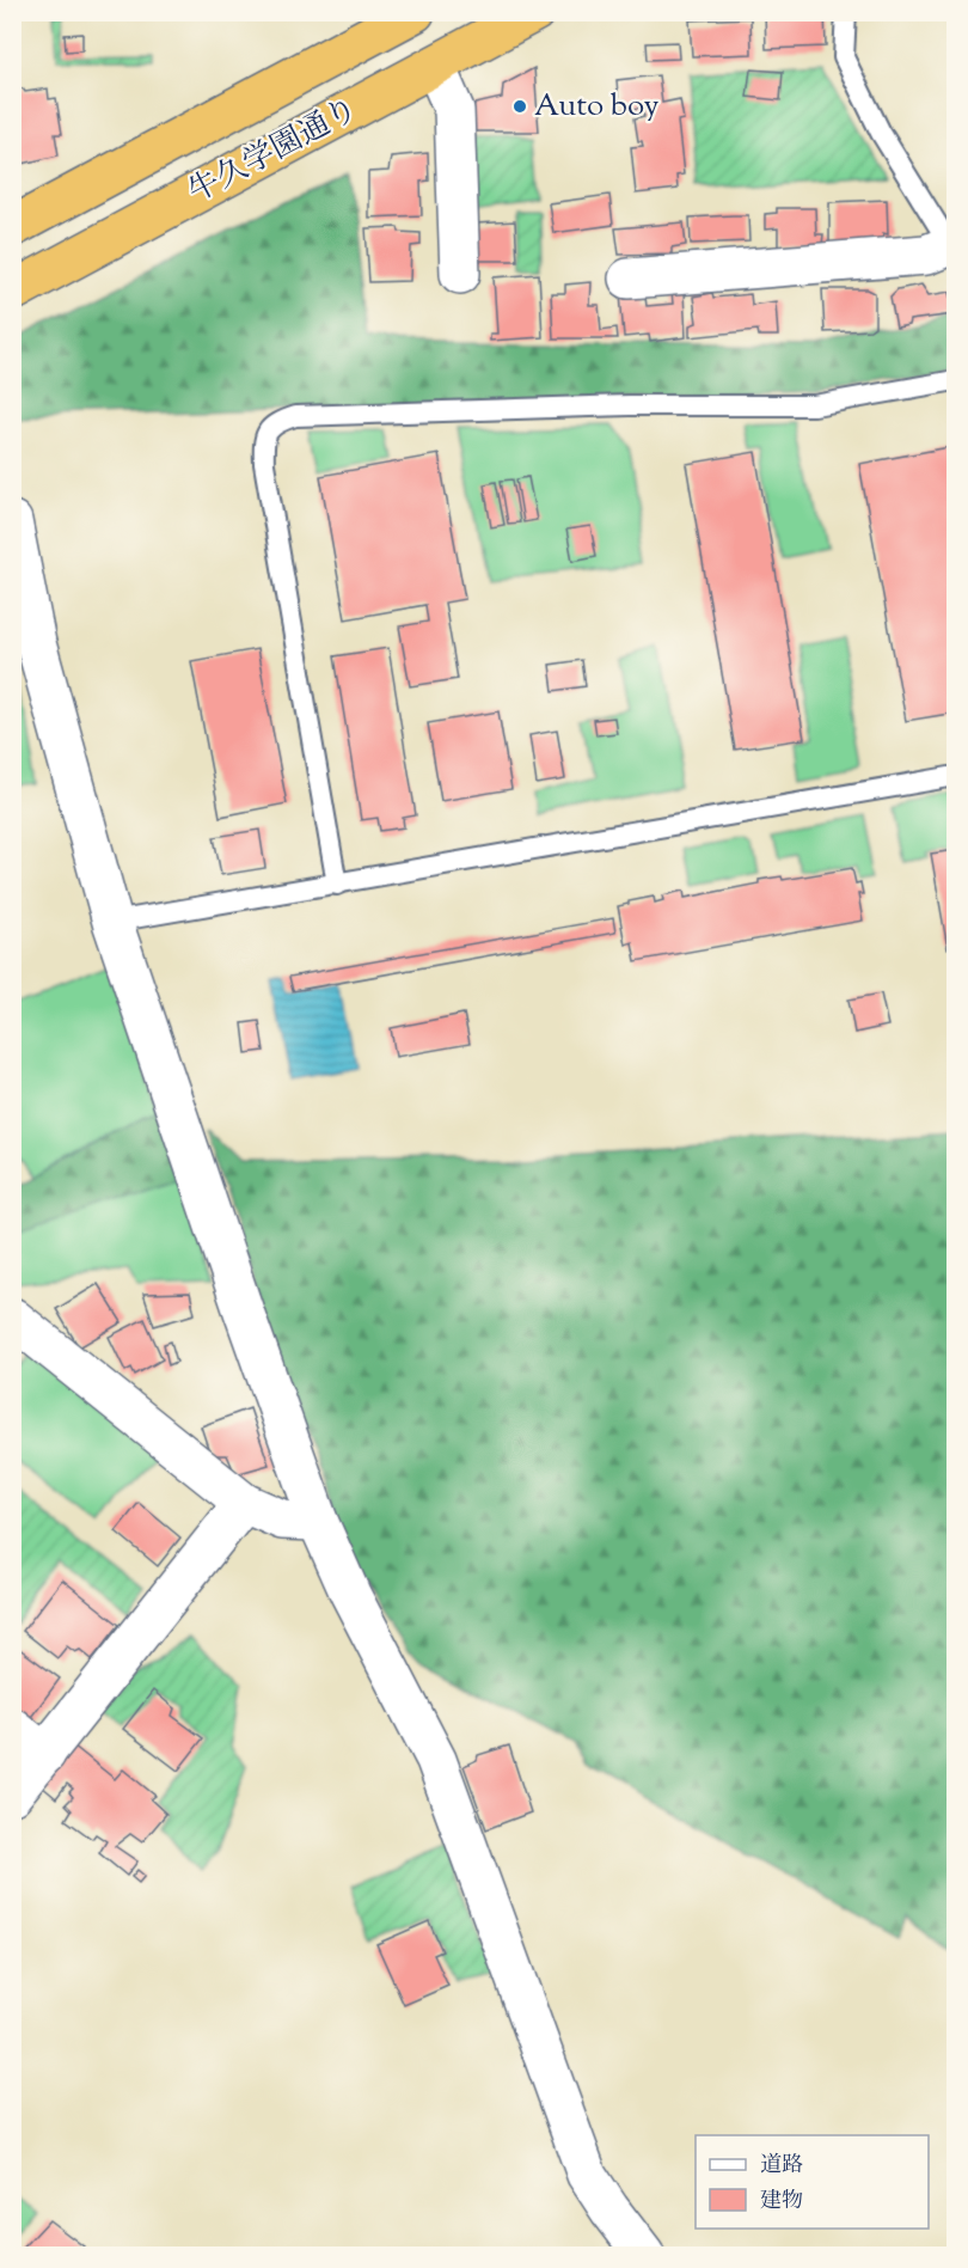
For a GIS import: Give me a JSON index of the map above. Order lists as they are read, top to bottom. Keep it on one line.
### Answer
{"streets":{"highway":["牛久学園通り"]},"places":["Auto boy"],"legend":["道路","建物"]}
